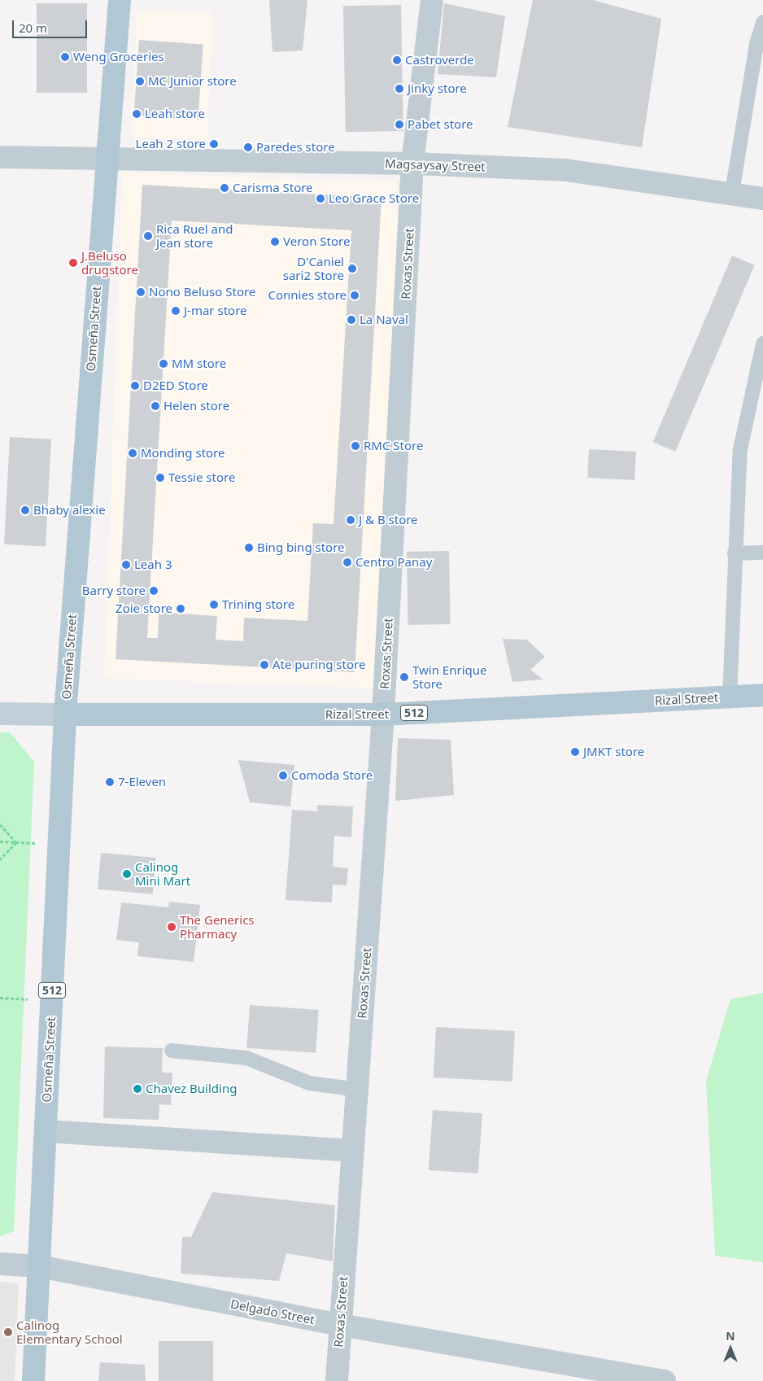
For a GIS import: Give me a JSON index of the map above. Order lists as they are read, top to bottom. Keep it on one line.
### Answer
{"streets":{"main road":["Osmeña Street","Rizal Street","512"],"street":["Magsaysay Street","Roxas Street","Delgado Street"]},"crossings":[["Magsaysay Street","Roxas Street"],["Magsaysay Street","Osmeña Street"],["Roxas Street","Rizal Street"],["Roxas Street","Delgado Street"],["Osmeña Street","Rizal Street"],["Osmeña Street","512"],["Osmeña Street","Delgado Street"],["512","Delgado Street"]],"places":["Weng Groceries","Castroverde","MC Junior store","Jinky store","Leah store","Pabet store","Leah 2 store","Paredes store","Carisma Store","Leo Grace Store","Rica Ruel and Jean store","Veron Store","J.Beluso drugstore","D'Caniel sari2 Store","Nono Beluso Store","Connies store","J-mar store","La Naval","MM store","D2ED Store","Helen store","RMC Store","Monding store","Tessie store","Bhaby alexie","J & B store","Bing bing store","Centro Panay","Leah 3","Barry store","Trining store","Zoie store","Ate puring store","Twin Enrique Store","JMKT store","Comoda Store","7-Eleven","Calinog Mini Mart","The Generics Pharmacy","Chavez Building","Calinog Elementary School"],"scale_bar":"20 m","north":"top"}
